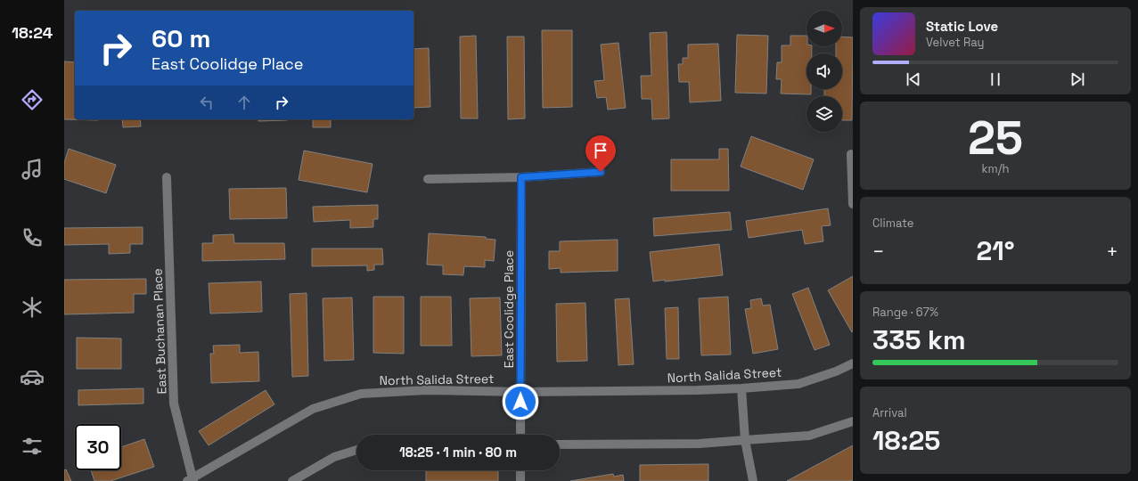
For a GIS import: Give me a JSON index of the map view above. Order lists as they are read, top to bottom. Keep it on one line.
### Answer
{"streets":{"street":["East Coolidge Place","East Buchanan Place","North Salida Street"]},"crossings":[["East Coolidge Place","North Salida Street"],["East Buchanan Place","North Salida Street"]],"north":"right","page":{"tabs":"18:24","turn":["60 m","East Coolidge Place"],"song":["Static Love","Velvet Ray"],"tile":[["25","km/h"],"Climate",["Range · 67%","335 km"],["Arrival","18:25"]],"heat":["−","21°","+"],"limit":"30","trip":"18:25 · 1 min · 80 m"}}
